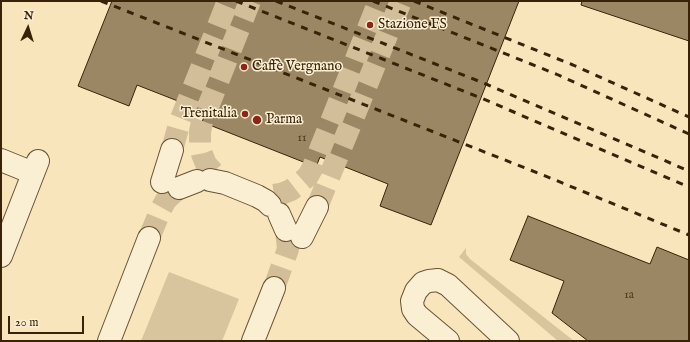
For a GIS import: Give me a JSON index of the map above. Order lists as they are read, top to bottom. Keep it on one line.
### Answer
{"places":["Stazione FS","Caffè Vergnano","Trenitalia","Parma"],"house_numbers":["11","1a"],"scale_bar":"20 m","north":"top"}
